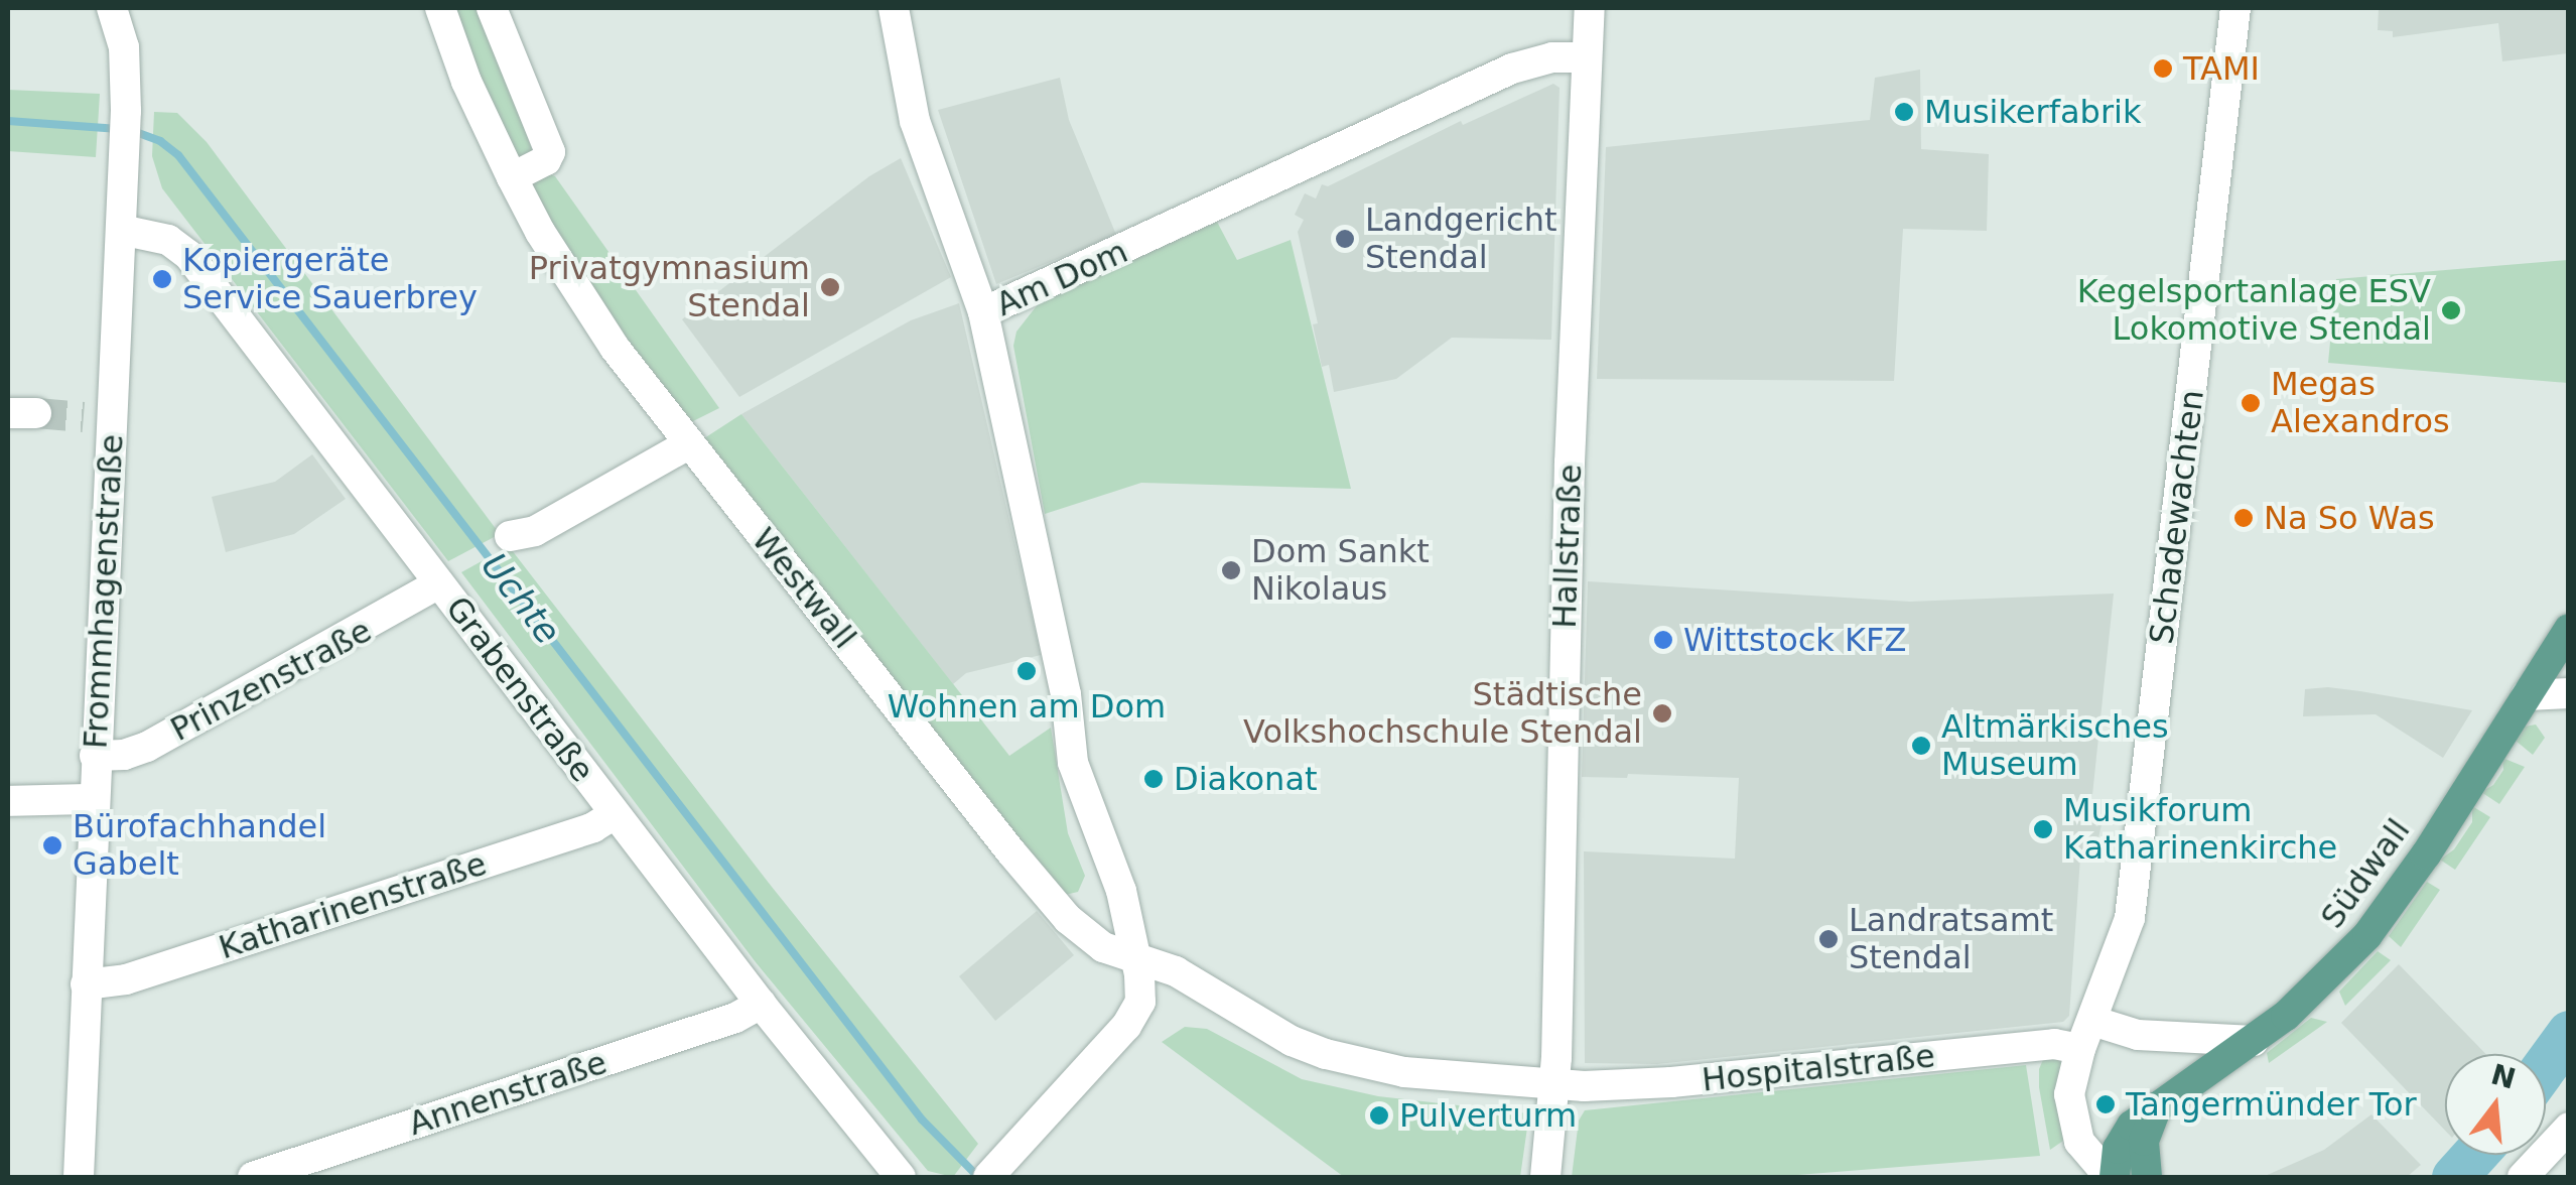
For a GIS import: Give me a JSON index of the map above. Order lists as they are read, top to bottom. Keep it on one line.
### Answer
{"streets":{"main road":["Südwall"],"street":["Am Dom","Schadewachten","Hallstraße","Westwall","Frommhagenstraße","Prinzenstraße","Grabenstraße","Katharinenstraße","Hospitalstraße","Annenstraße"]},"crossings":[["Am Dom","Hallstraße"],["Am Dom","Westwall"],["Schadewachten","Südwall"],["Schadewachten","Hospitalstraße"],["Hallstraße","Westwall"],["Hallstraße","Hospitalstraße"],["Westwall","Hospitalstraße"],["Frommhagenstraße","Prinzenstraße"],["Frommhagenstraße","Grabenstraße"],["Frommhagenstraße","Katharinenstraße"],["Prinzenstraße","Grabenstraße"],["Grabenstraße","Katharinenstraße"],["Grabenstraße","Annenstraße"]],"water":["Uchte"],"places":["TAMI","Musikerfabrik","Landgericht Stendal","Kopiergeräte Service Sauerbrey","Privatgymnasium Stendal","Kegelsportanlage ESV Lokomotive Stendal","Megas Alexandros","Na So Was","Dom Sankt Nikolaus","Wittstock KFZ","Wohnen am Dom","Städtische Volkshochschule Stendal","Altmärkisches Museum","Diakonat","Musikforum Katharinenkirche","Bürofachhandel Gabelt","Landratsamt Stendal","Tangermünder Tor","Pulverturm"],"north":"top"}
